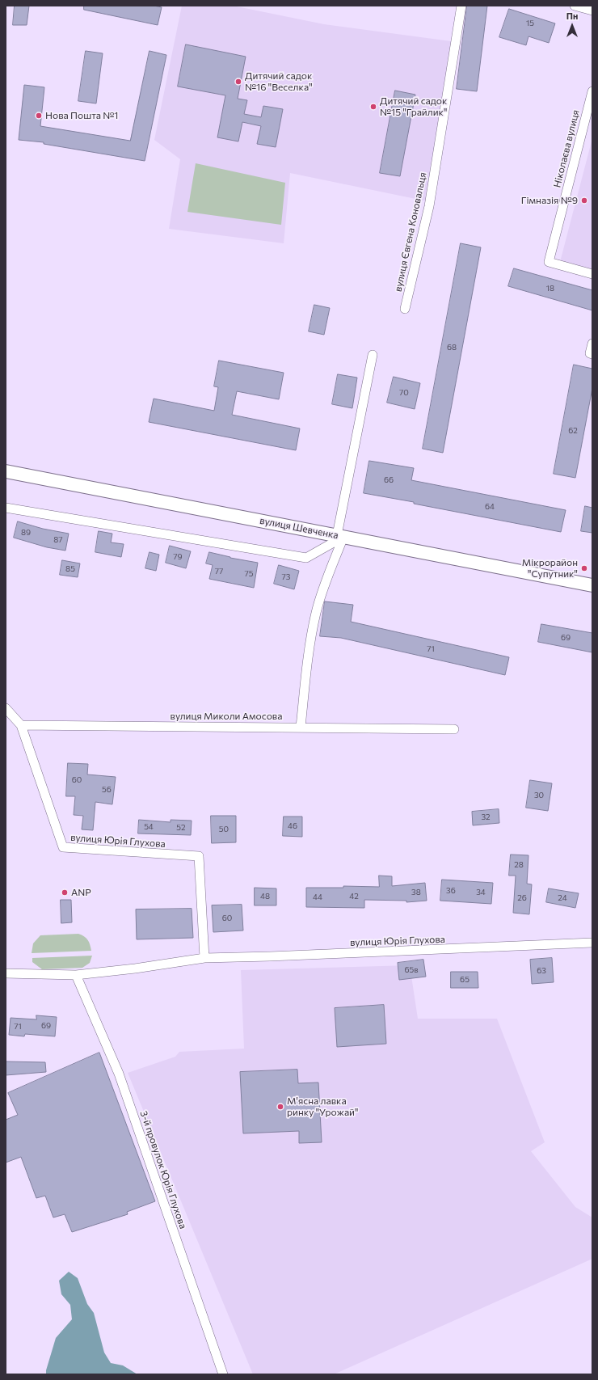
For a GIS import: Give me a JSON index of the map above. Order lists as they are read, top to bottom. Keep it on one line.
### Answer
{"streets":{"main road":["вулиця Шевченка"],"street":["Ніколаєва вулиця","вулиця Євгена Коновальця","вулиця Миколи Амосова","вулиця Юрія Глухова","3-й провулок Юрія Глухова"]},"crossings":[["вулиця Миколи Амосова","вулиця Юрія Глухова"],["вулиця Юрія Глухова","3-й провулок Юрія Глухова"]],"places":["Дитячий садок №16 \"Веселка\"","Дитячий садок №15 \"Грайлик\"","Нова Пошта №1","Гімназія №9","Мікрорайон \"Супутник\"","ANP","М'ясна лавка ринку \"Урожай\""],"house_numbers":["15","18","68","70","62","66","64","89","87","79","85","77","75","73","69","71","60","56","30","32","46","54","52","50","28","36","38","34","48","42","44","26","24","60","65в","63","65","69","71"],"north":"top"}
